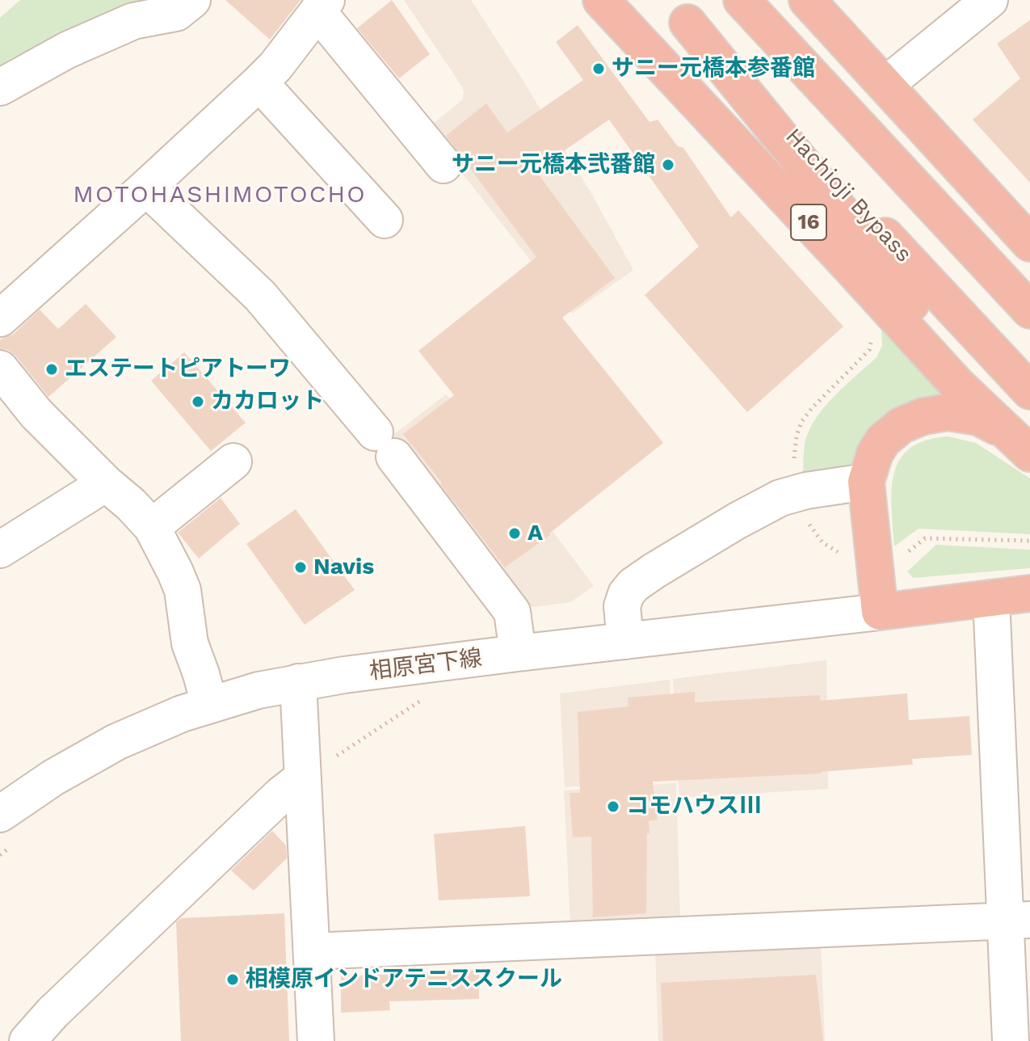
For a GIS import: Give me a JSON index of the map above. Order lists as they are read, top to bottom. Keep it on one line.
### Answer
{"streets":{"highway":["Hachioji Bypass","16"],"street":["相原宮下線"]},"crossings":[["Hachioji Bypass","16"]],"districts":["MOTOHASHIMOTOCHO"],"places":["サニー元橋本参番館","サニー元橋本弐番館","エステートピアトーワ","カカロット","A","Navis","コモハウスⅢ","相模原インドアテニススクール"]}
